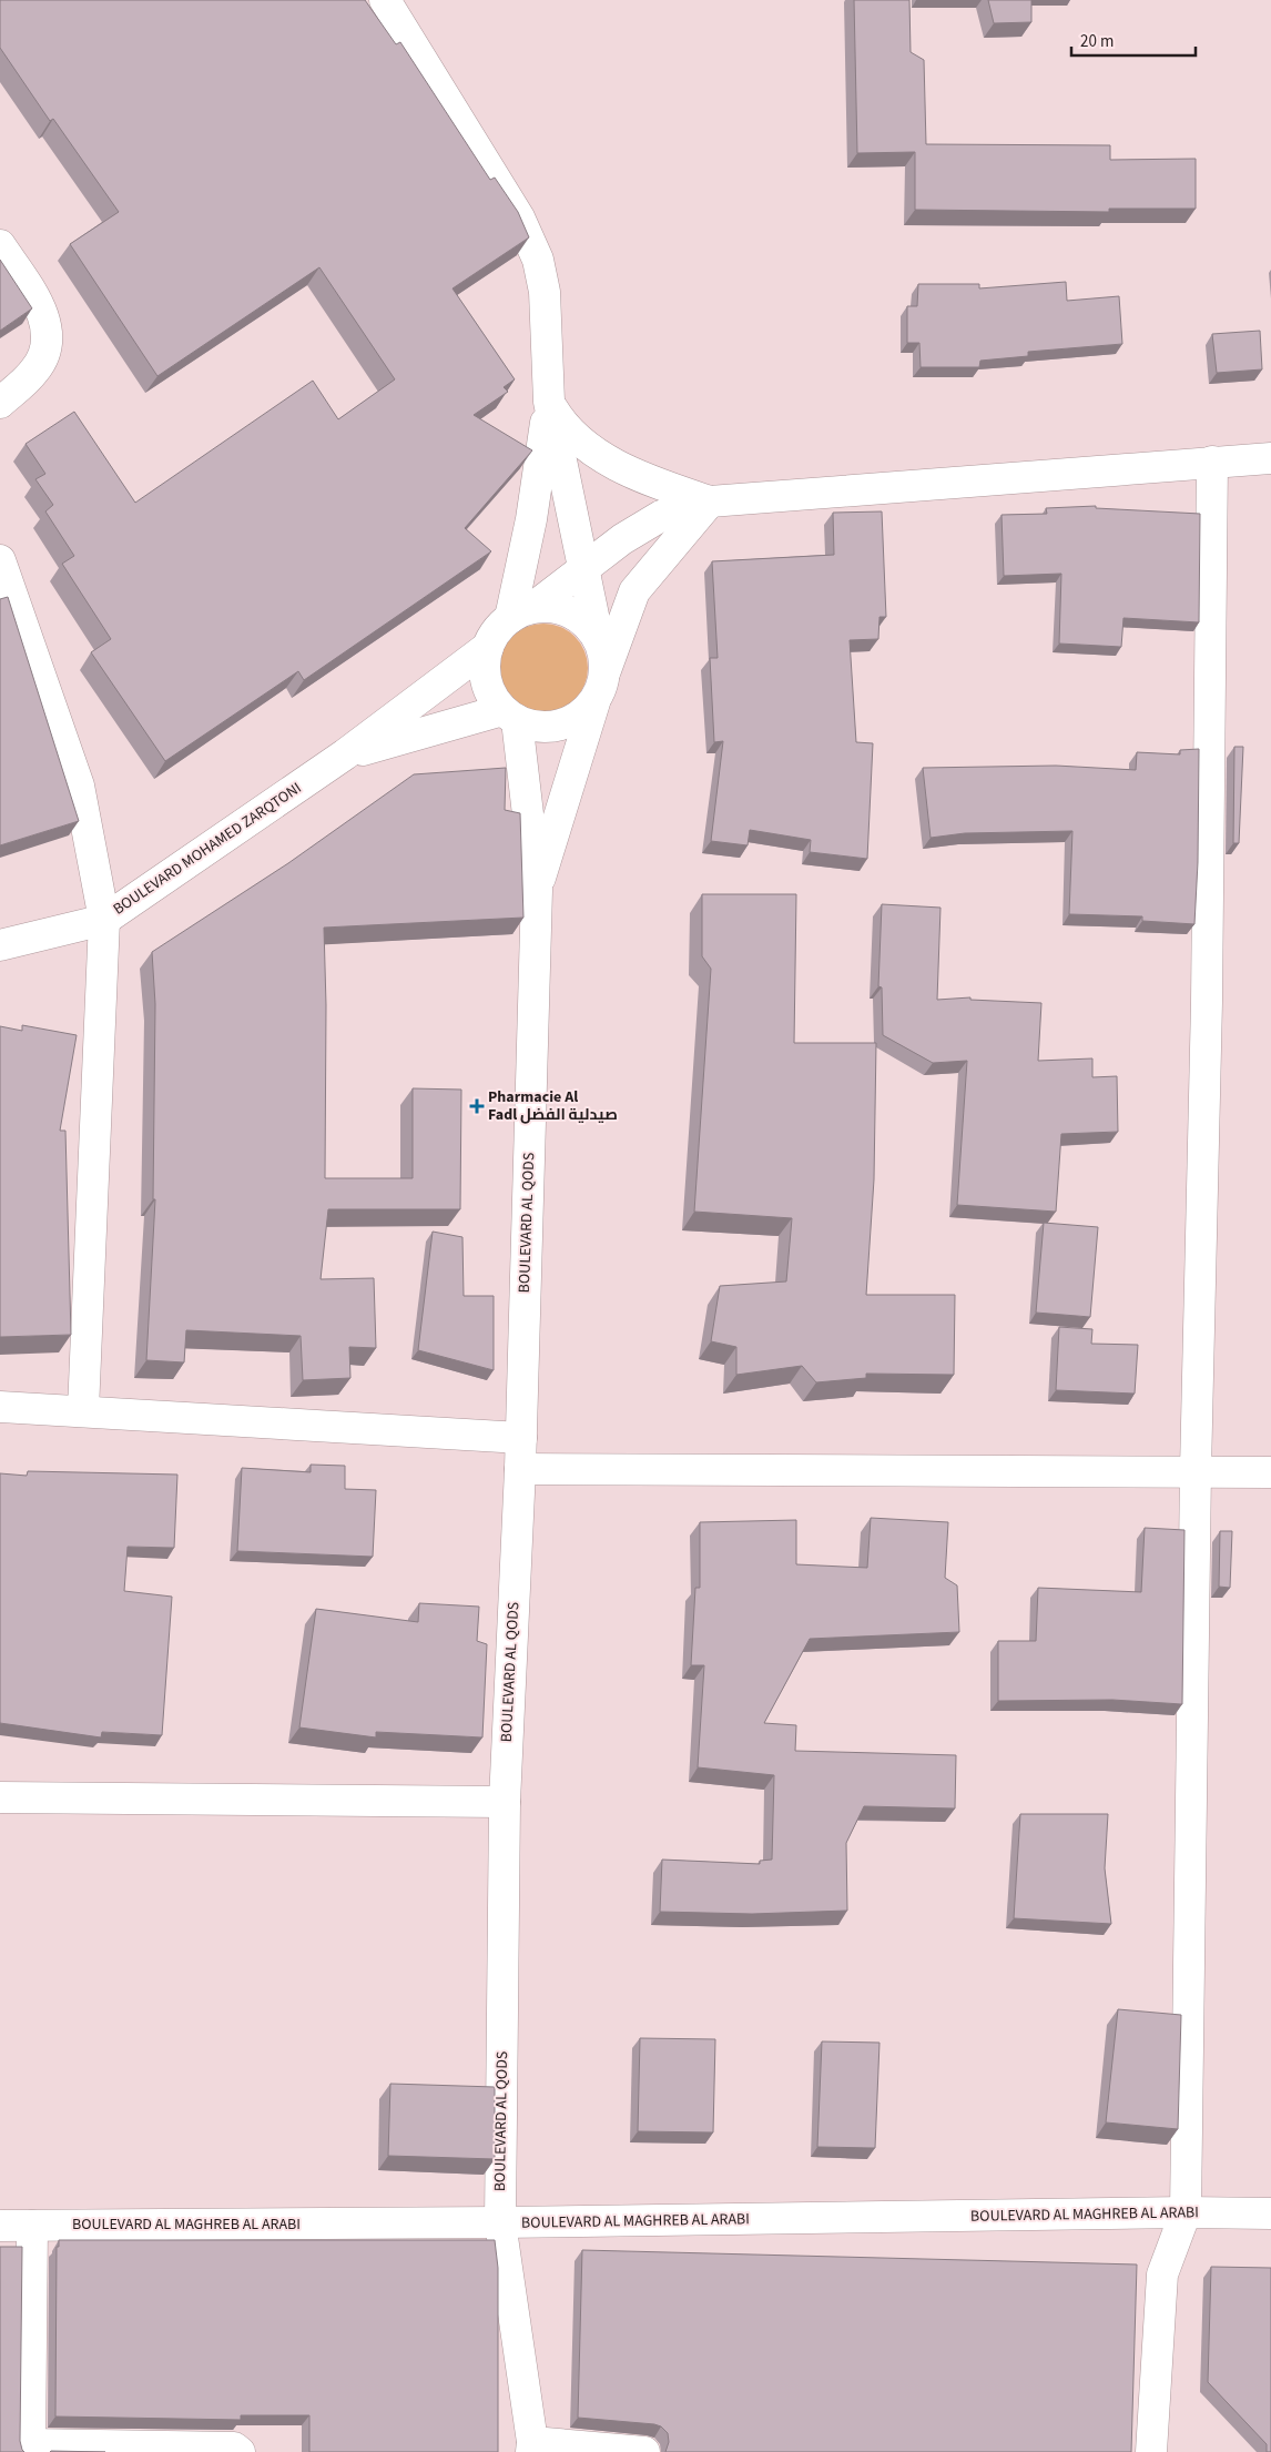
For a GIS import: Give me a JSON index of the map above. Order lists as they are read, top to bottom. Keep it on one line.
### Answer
{"streets":{"street":["BOULEVARD MOHAMED ZARQTONI","BOULEVARD AL QODS","BOULEVARD AL MAGHREB AL ARABI"]},"crossings":[["BOULEVARD AL QODS","BOULEVARD AL MAGHREB AL ARABI"]],"places":{"health":["Pharmacie Al Fadl صيدلية الفضل"]},"scale_bar":"20 m"}
